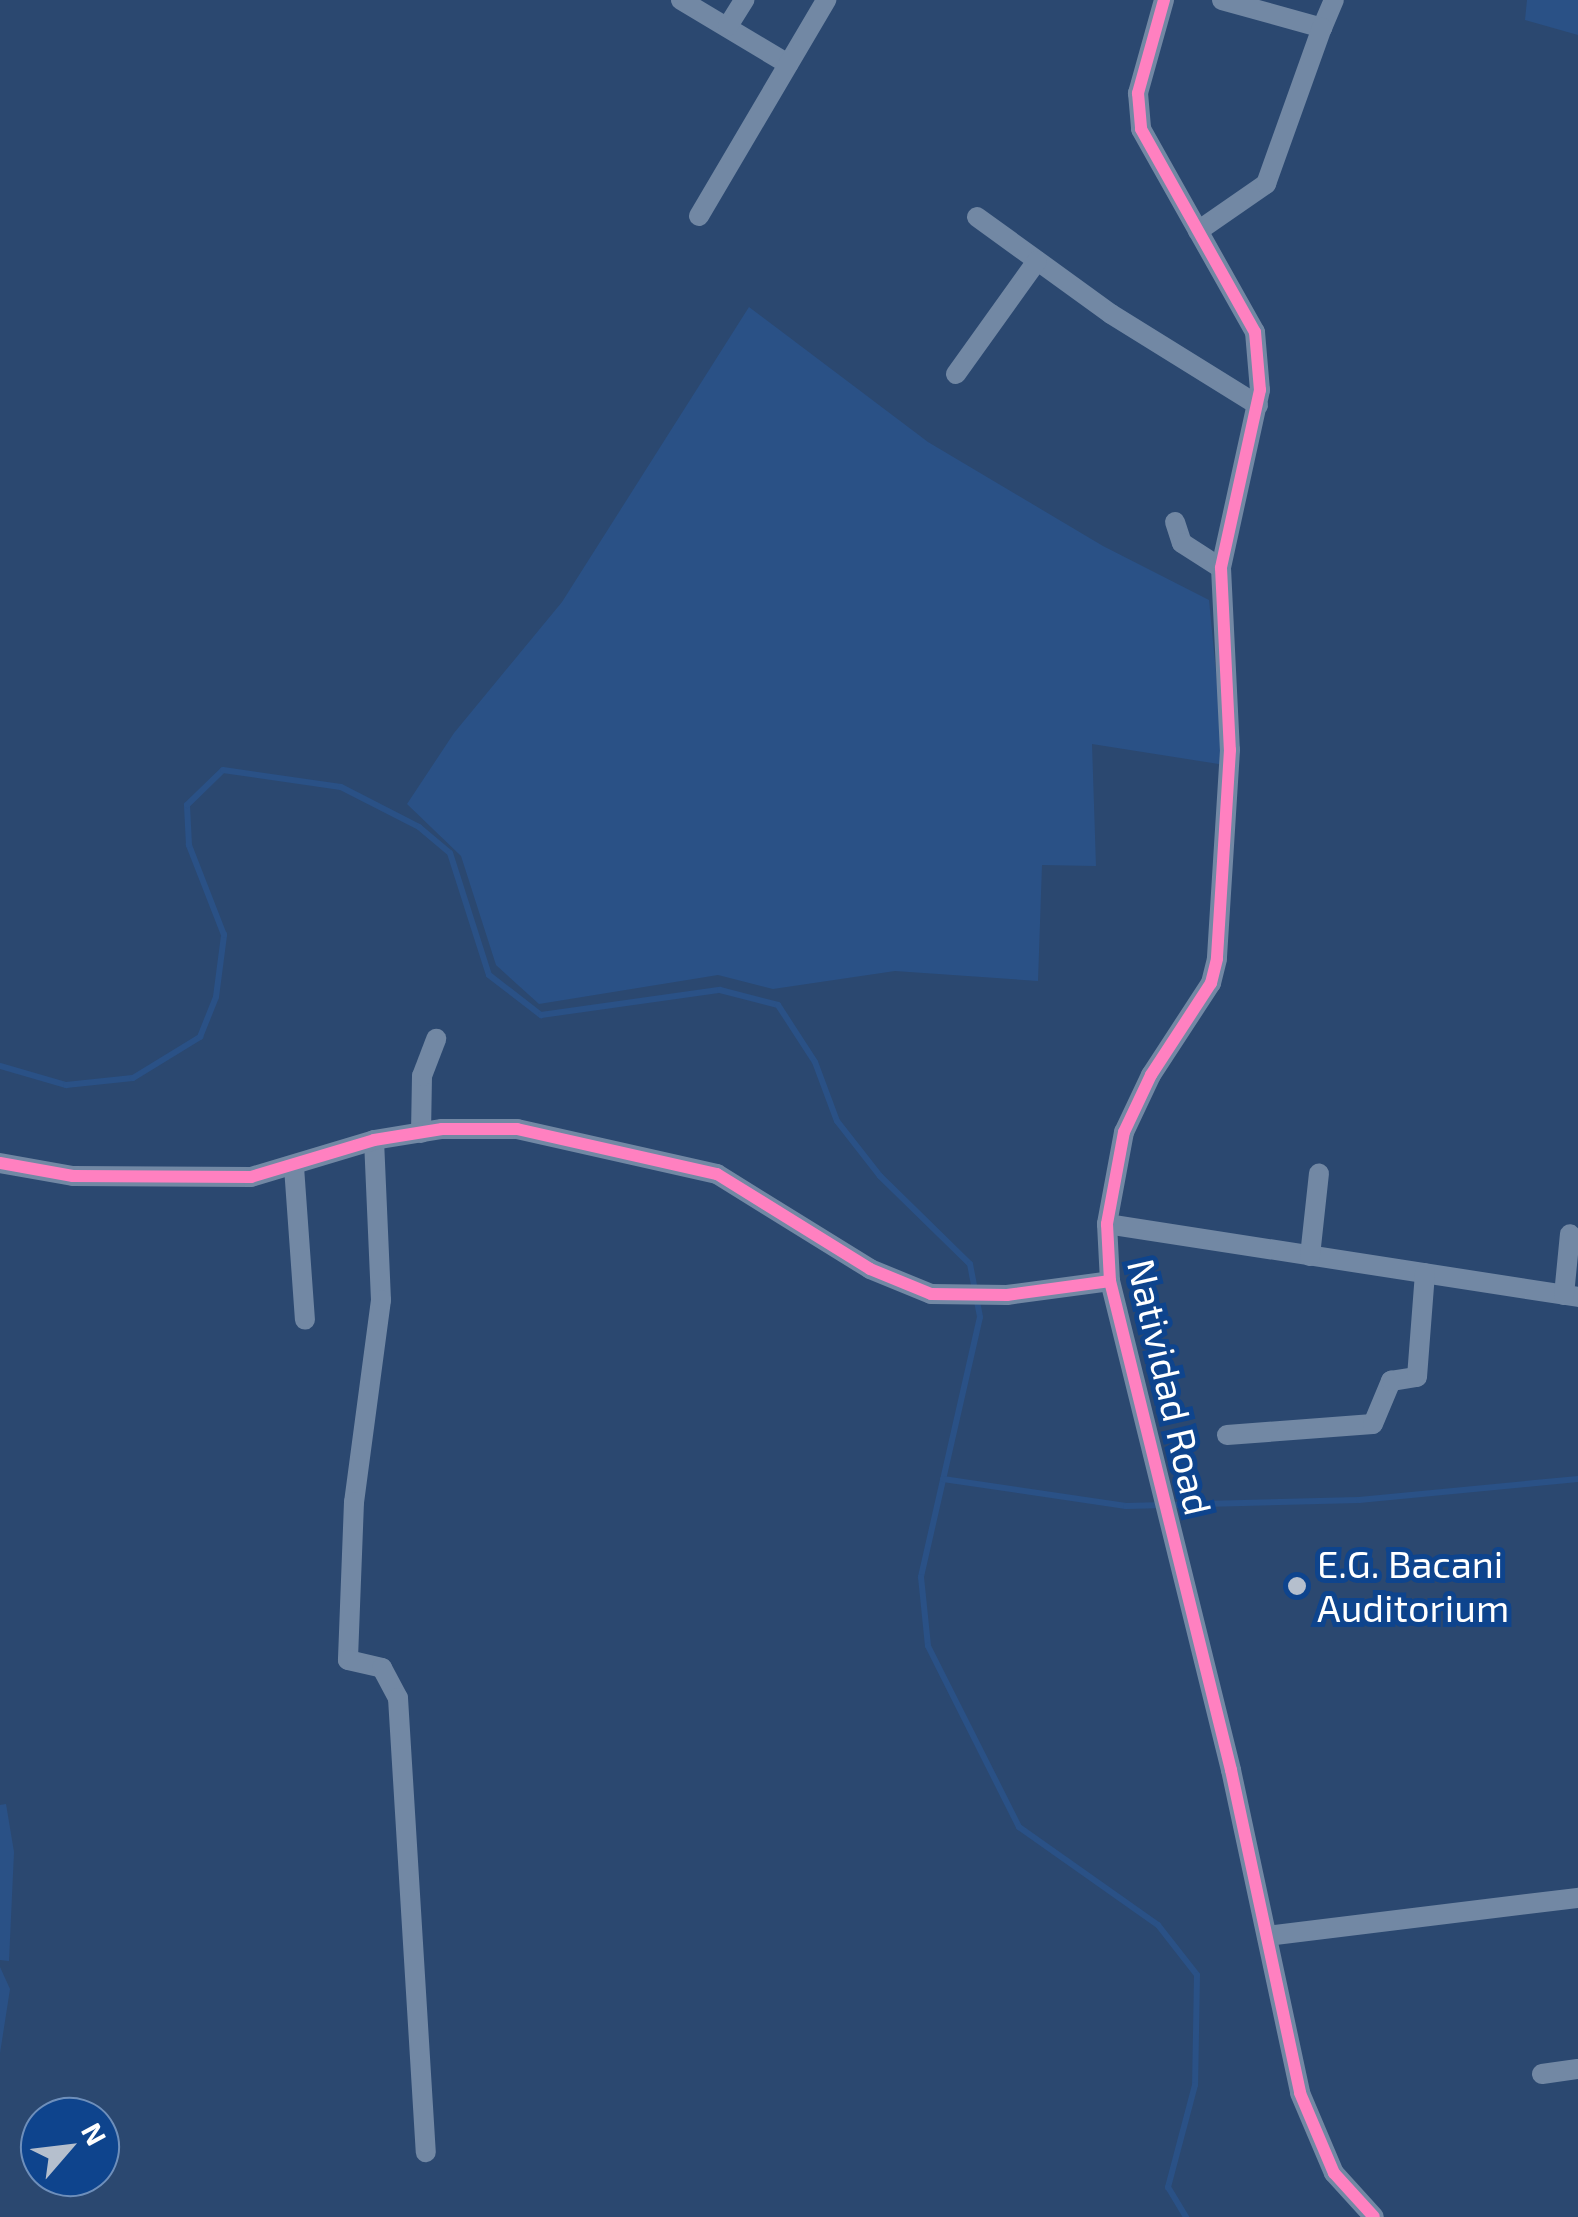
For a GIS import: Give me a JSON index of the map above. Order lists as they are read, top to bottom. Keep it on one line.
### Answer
{"streets":{"street":["Natividad Road"]},"places":["E.G. Bacani Auditorium"],"north":"top right"}
